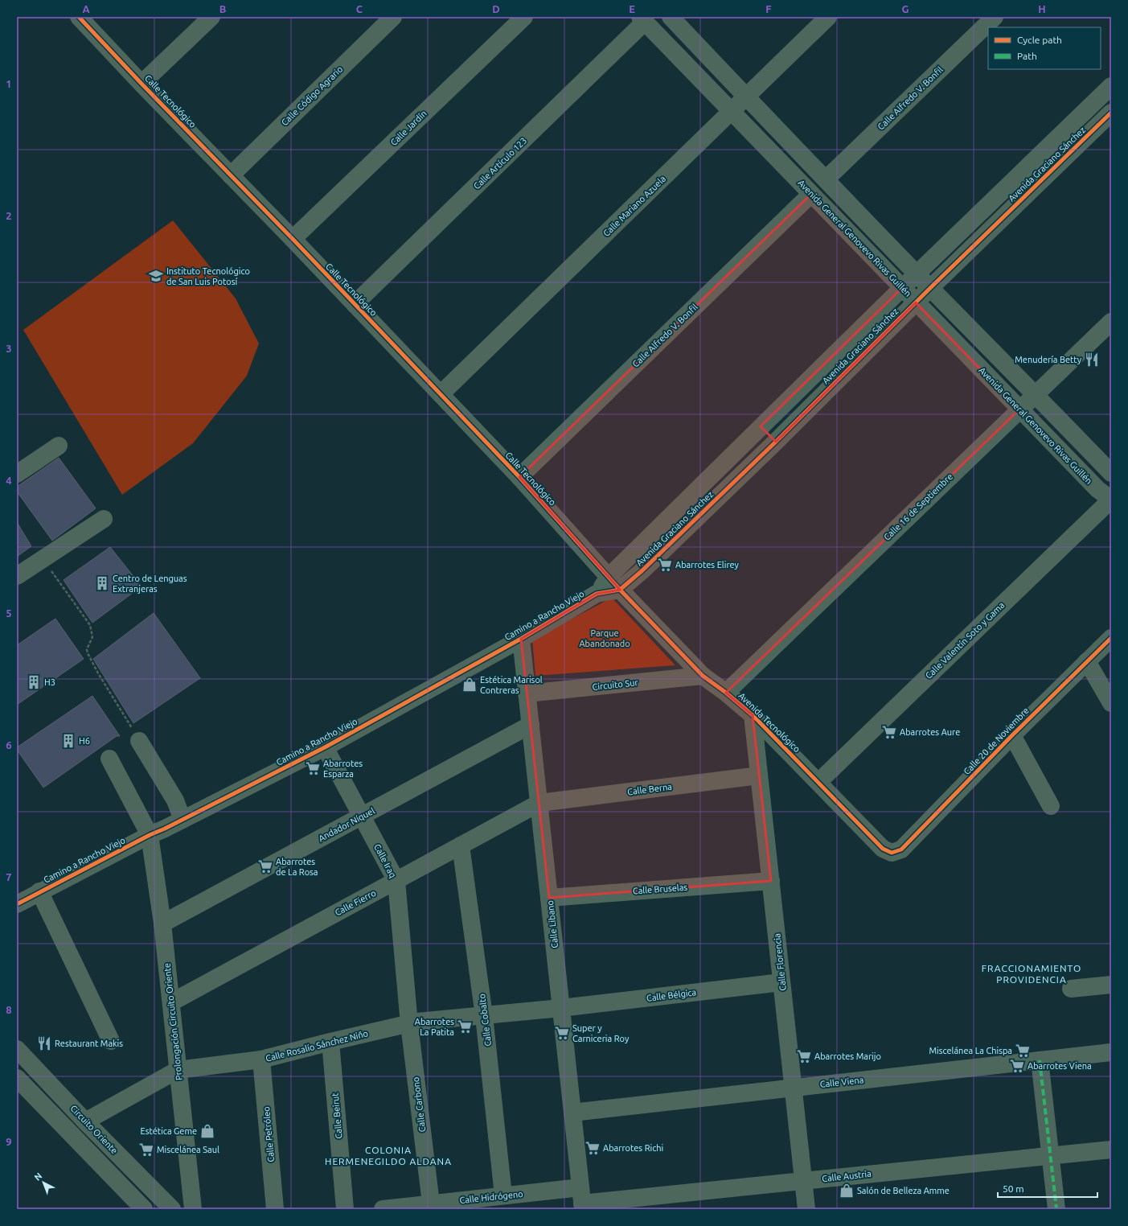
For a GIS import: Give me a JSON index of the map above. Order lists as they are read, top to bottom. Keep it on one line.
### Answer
{"streets":{"street":["Calle Código Agrario","Calle Alfredo V. Bonfil","Calle Tecnológico","Calle Jardín","Calle Artículo 123","Avenida Graciano Sánchez","Calle Mariano Azuela","Avenida General Genovevo Rivas Guillén","Calle 16 de Septiembre","Camino a Rancho Viejo","Calle Valentín Soto y Gama","Circuito Sur","Avenida Tecnológico","Calle 20 de Noviembre","Calle Berna","Andador Níquel","Calle Iraq","Calle Bruselas","Calle Fierro","Calle Libano","Calle Florencia","Calle Bélgica","Calle Cobalto","Prolongación Circuito Oriente","Calle Rosalío Sánchez Niño","Calle Viena","Calle Carbono","Calle Beirut","Circuito Oriente","Calle Petróleo","Calle Austria","Calle Hidrógeno"]},"crossings":[["Calle Código Agrario","Calle Tecnológico"],["Calle Alfredo V. Bonfil","Calle Tecnológico"],["Calle Alfredo V. Bonfil","Avenida General Genovevo Rivas Guillén"],["Calle Tecnológico","Calle Jardín"],["Calle Tecnológico","Calle Artículo 123"],["Calle Tecnológico","Avenida Graciano Sánchez"],["Calle Tecnológico","Calle Mariano Azuela"],["Calle Tecnológico","Camino a Rancho Viejo"],["Calle Tecnológico","Avenida Tecnológico"],["Calle Artículo 123","Avenida General Genovevo Rivas Guillén"],["Avenida Graciano Sánchez","Avenida General Genovevo Rivas Guillén"],["Avenida Graciano Sánchez","Camino a Rancho Viejo"],["Avenida Graciano Sánchez","Avenida Tecnológico"],["Calle Mariano Azuela","Avenida General Genovevo Rivas Guillén"],["Avenida General Genovevo Rivas Guillén","Calle 16 de Septiembre"],["Avenida General Genovevo Rivas Guillén","Calle Valentín Soto y Gama"],["Calle 16 de Septiembre","Avenida Tecnológico"],["Camino a Rancho Viejo","Avenida Tecnológico"],["Camino a Rancho Viejo","Calle Iraq"],["Camino a Rancho Viejo","Calle Libano"],["Camino a Rancho Viejo","Prolongación Circuito Oriente"],["Calle Valentín Soto y Gama","Avenida Tecnológico"],["Circuito Sur","Avenida Tecnológico"],["Circuito Sur","Calle Libano"],["Avenida Tecnológico","Calle 20 de Noviembre"],["Avenida Tecnológico","Calle Florencia"],["Calle Berna","Calle Fierro"],["Calle Berna","Calle Libano"],["Calle Berna","Calle Florencia"],["Andador Níquel","Calle Iraq"],["Andador Níquel","Calle Libano"],["Andador Níquel","Prolongación Circuito Oriente"],["Calle Iraq","Calle Fierro"],["Calle Iraq","Calle Rosalío Sánchez Niño"],["Calle Iraq","Calle Carbono"],["Calle Bruselas","Calle Libano"],["Calle Bruselas","Calle Florencia"],["Calle Fierro","Calle Libano"],["Calle Fierro","Calle Cobalto"],["Calle Fierro","Prolongación Circuito Oriente"],["Calle Libano","Calle Bélgica"],["Calle Libano","Calle Rosalío Sánchez Niño"],["Calle Libano","Calle Viena"],["Calle Libano","Calle Austria"],["Calle Libano","Calle Hidrógeno"],["Calle Florencia","Calle Bélgica"],["Calle Florencia","Calle Viena"],["Calle Florencia","Calle Austria"],["Calle Bélgica","Calle Rosalío Sánchez Niño"],["Calle Cobalto","Calle Rosalío Sánchez Niño"],["Calle Cobalto","Calle Hidrógeno"],["Prolongación Circuito Oriente","Calle Rosalío Sánchez Niño"],["Calle Rosalío Sánchez Niño","Calle Carbono"],["Calle Rosalío Sánchez Niño","Calle Beirut"],["Calle Rosalío Sánchez Niño","Circuito Oriente"],["Calle Rosalío Sánchez Niño","Calle Petróleo"],["Calle Carbono","Calle Hidrógeno"],["Calle Austria","Calle Hidrógeno"]],"districts":["FRACCIONAMIENTO PROVIDENCIA","COLONIA HERMENEGILDO ALDANA"],"parks":["Parque Abandonado"],"places":{"school or university":["Instituto Tecnológico de San Luis Potosí"],"restaurant":["Menudería Betty","Restaurant Makis"],"supermarket":["Abarrotes Elirey","Abarrotes Aure","Abarrotes Esparza","Abarrotes de La Rosa","Abarrotes La Patita","Super y Carniceria Roy","Miscelánea La Chispa","Abarrotes Marijo","Abarrotes Viena","Abarrotes Richi","Miscelánea Saul"],"building":["Centro de Lenguas Extranjeras","H3","H6"],"shop":["Estética Marisol Contreras","Estética Geme","Salón de Belleza Amme"]},"legend":["Cycle path","Path"],"scale_bar":"50 m","north":"top left","grid":{"columns":["A","B","C","D","E","F","G","H"],"rows":["1","2","3","4","5","6","7","8","9"]}}
